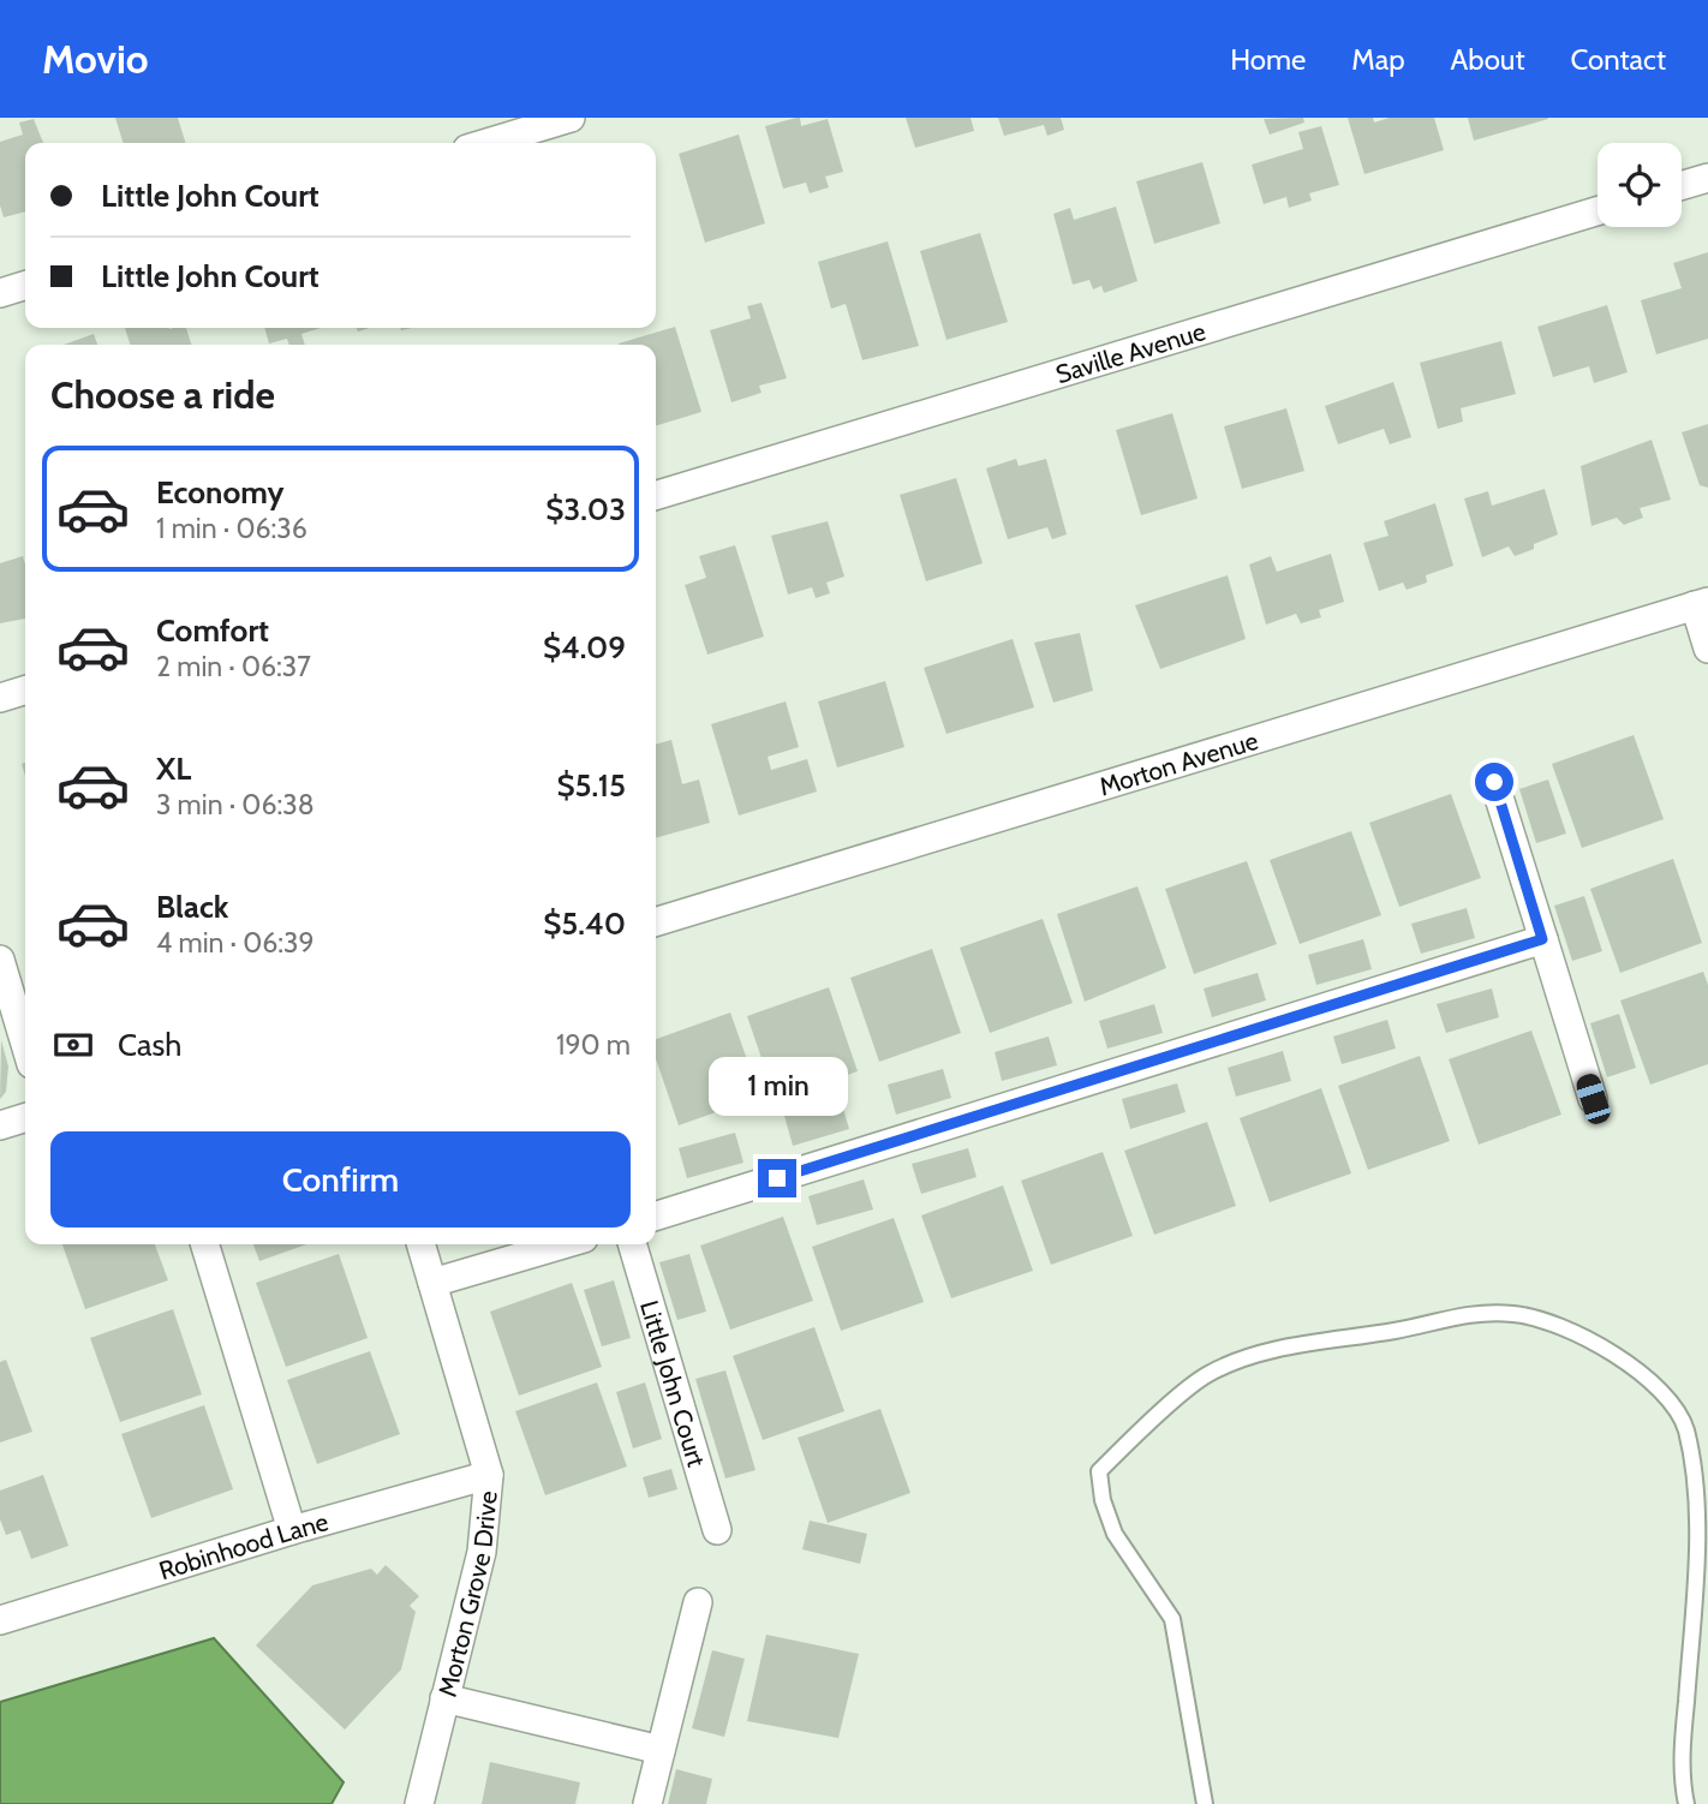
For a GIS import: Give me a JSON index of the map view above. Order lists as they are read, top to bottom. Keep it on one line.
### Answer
{"streets":{"street":["Saville Avenue","Morton Avenue","Little John Court","Robinhood Lane","Morton Grove Drive"]},"crossings":[["Robinhood Lane","Morton Grove Drive"]],"page":{"header":"Movio","nav":["Home","Map","About","Contact"],"banner":["Little John Court","Little John Court"],"heading":"Choose a ride","list":[{"name":"Economy","note":"1 min · 06:36","value":"$3.03"},{"name":"Comfort","note":"2 min · 06:37","value":"$4.09"},{"name":"XL","note":"3 min · 06:38","value":"$5.15"},{"name":"Black","note":"4 min · 06:39","value":"$5.40"}],"pay":["Cash","190 m"],"bubble":"1 min","buttons":"Confirm"}}
